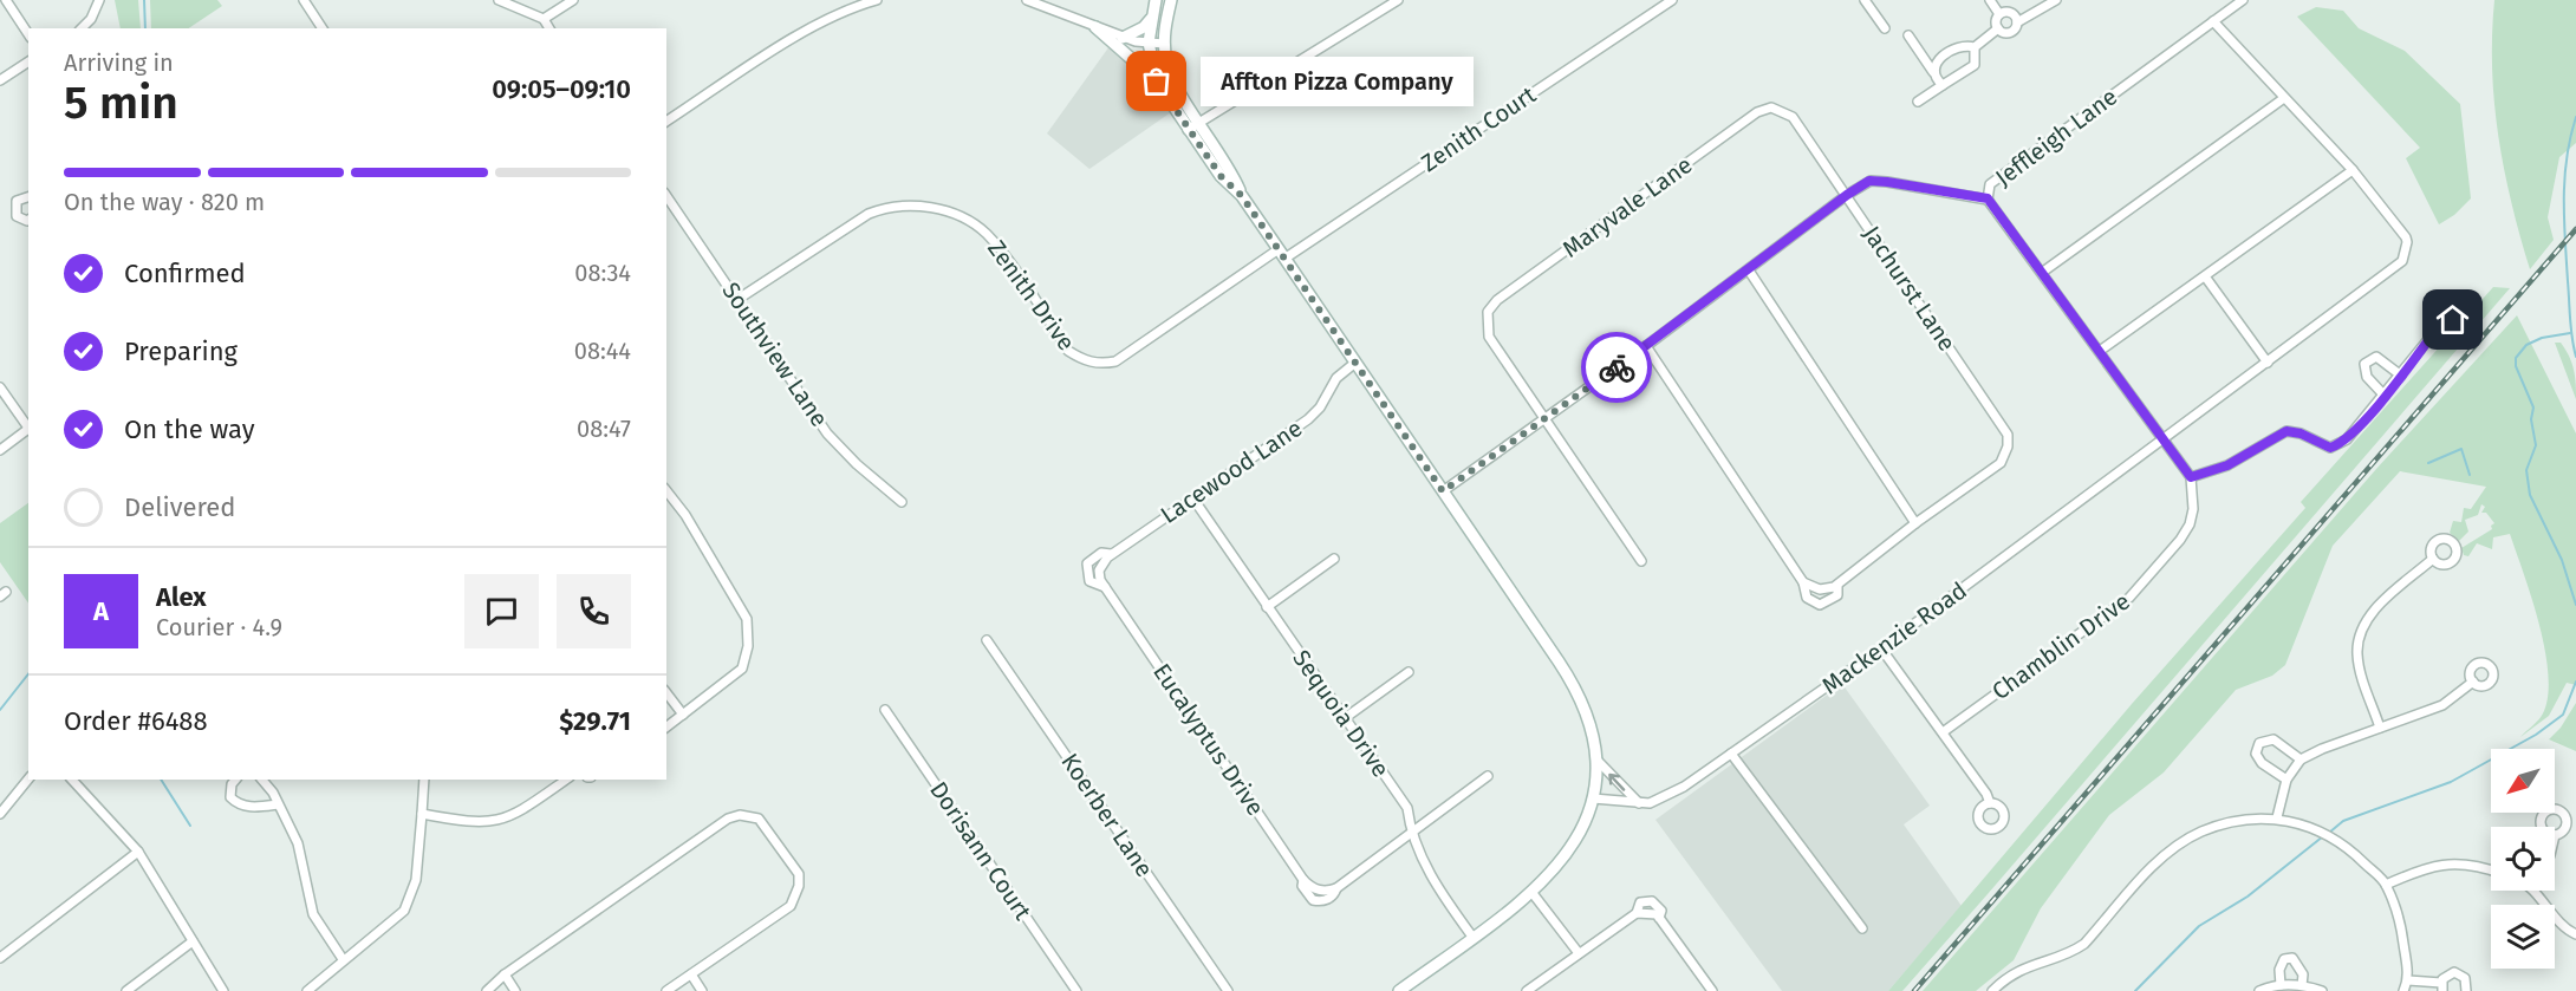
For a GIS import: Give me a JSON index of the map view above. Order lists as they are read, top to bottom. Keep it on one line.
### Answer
{"streets":{"street":["Zenith Court","Jeffleigh Lane","Maryvale Lane","Jachurst Lane","Zenith Drive","Southview Lane","Lacewood Lane","Mackenzie Road","Chamblin Drive","Sequoia Drive","Eucalyptus Drive","Koerber Lane","Dorisann Court"]},"crossings":[["Zenith Court","Zenith Drive"],["Jeffleigh Lane","Maryvale Lane"],["Jeffleigh Lane","Jachurst Lane"],["Maryvale Lane","Jachurst Lane"],["Zenith Drive","Southview Lane"],["Lacewood Lane","Sequoia Drive"],["Lacewood Lane","Eucalyptus Drive"]],"places":["Affton Pizza Company"],"north":"bottom left","page":{"heading":["5 min","Arriving in","09:05–09:10"],"panel":["Alex","Courier · 4.9","Order #6488","$29.71"],"bubble":"Affton Pizza Company","bar":"On the way · 820 m","list":[["Confirmed","08:34"],["Preparing","08:44"],["On the way","08:47"],"Delivered"],"round":"A"}}
